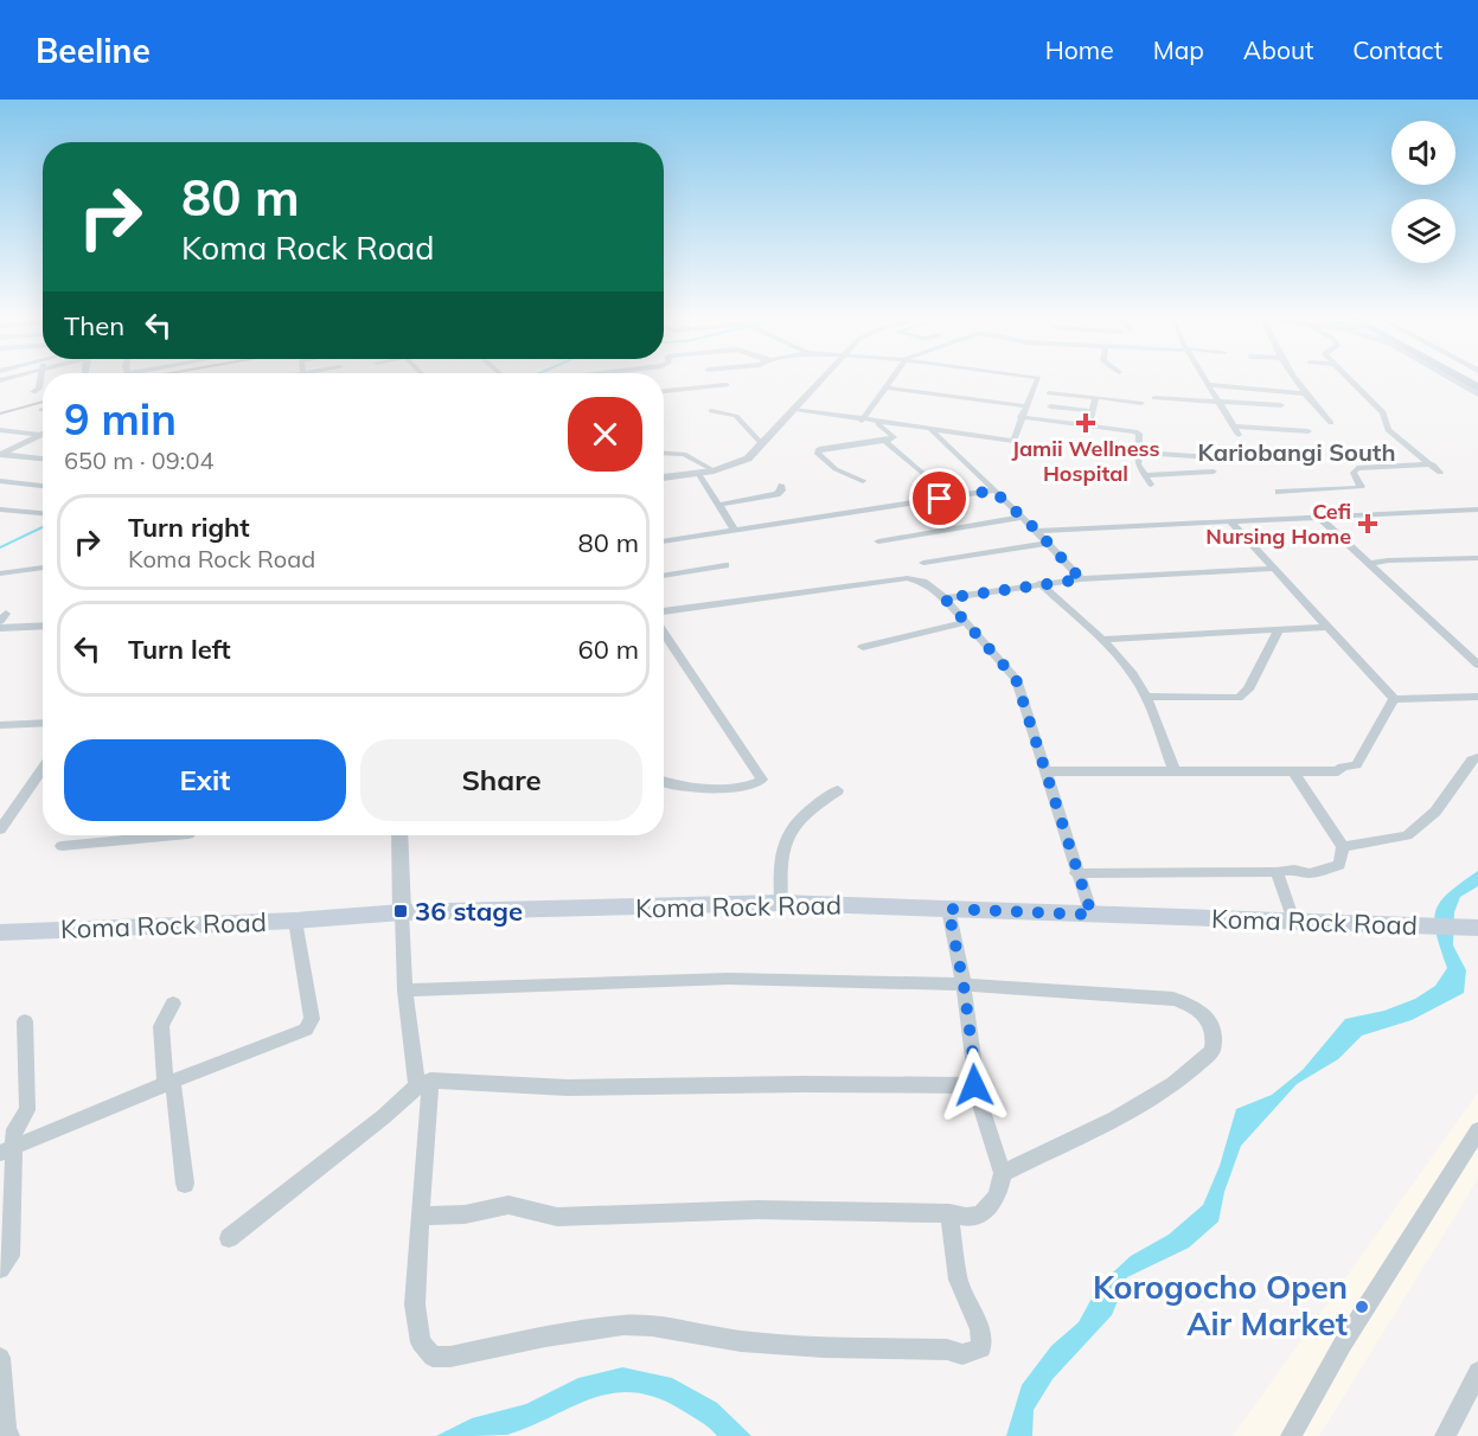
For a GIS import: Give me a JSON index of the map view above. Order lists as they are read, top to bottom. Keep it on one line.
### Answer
{"streets":{"main road":["Koma Rock Road"]},"districts":["Kariobangi South"],"places":{"health":["Jamii Wellness Hospital","Cefi Nursing Home"],"transit":["36 stage"],"other":["Korogocho Open Air Market"]},"page":{"header":"Beeline","nav":["Home","Map","About","Contact"],"turn":["80 m","Koma Rock Road"],"then":"Then","heading":["9 min","650 m · 09:04"],"list":[{"name":"Turn right","note":"Koma Rock Road","value":"80 m"},{"name":"Turn left","value":"60 m"}],"buttons":["Exit","Share"]}}
